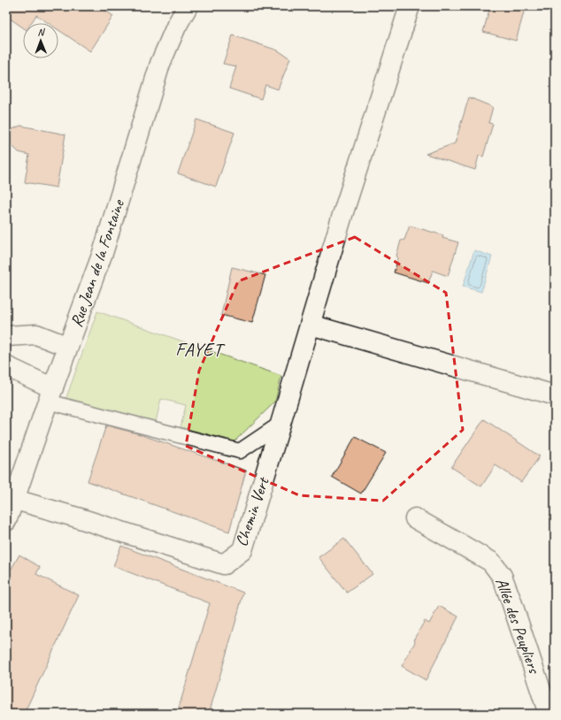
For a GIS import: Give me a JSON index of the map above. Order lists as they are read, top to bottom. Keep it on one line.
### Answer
{"streets":{"street":["Rue Jean de la Fontaine","Chemin Vert","Allée des Peupliers"]},"crossings":[["Rue Jean de la Fontaine","Chemin Vert"]],"districts":["FAYET"],"north":"top"}
